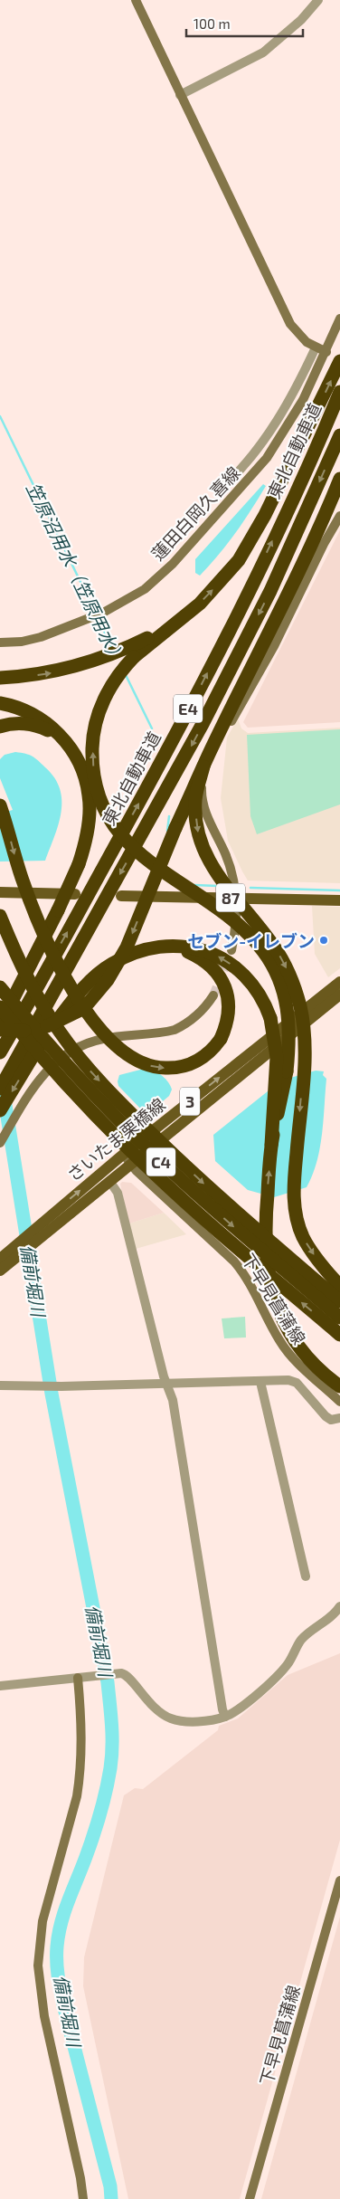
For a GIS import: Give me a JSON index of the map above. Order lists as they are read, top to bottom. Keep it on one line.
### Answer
{"streets":{"highway":["東北自動車道","E4","C4"],"main road":["87","3","さいたま栗橋線"],"street":["蓮田白岡久喜線","下早見菖蒲線"]},"crossings":[["さいたま栗橋線","下早見菖蒲線"]],"water":["笠原沼用水（笠原用水）","備前堀川"],"places":["セブン-イレブン"],"scale_bar":"100 m"}
